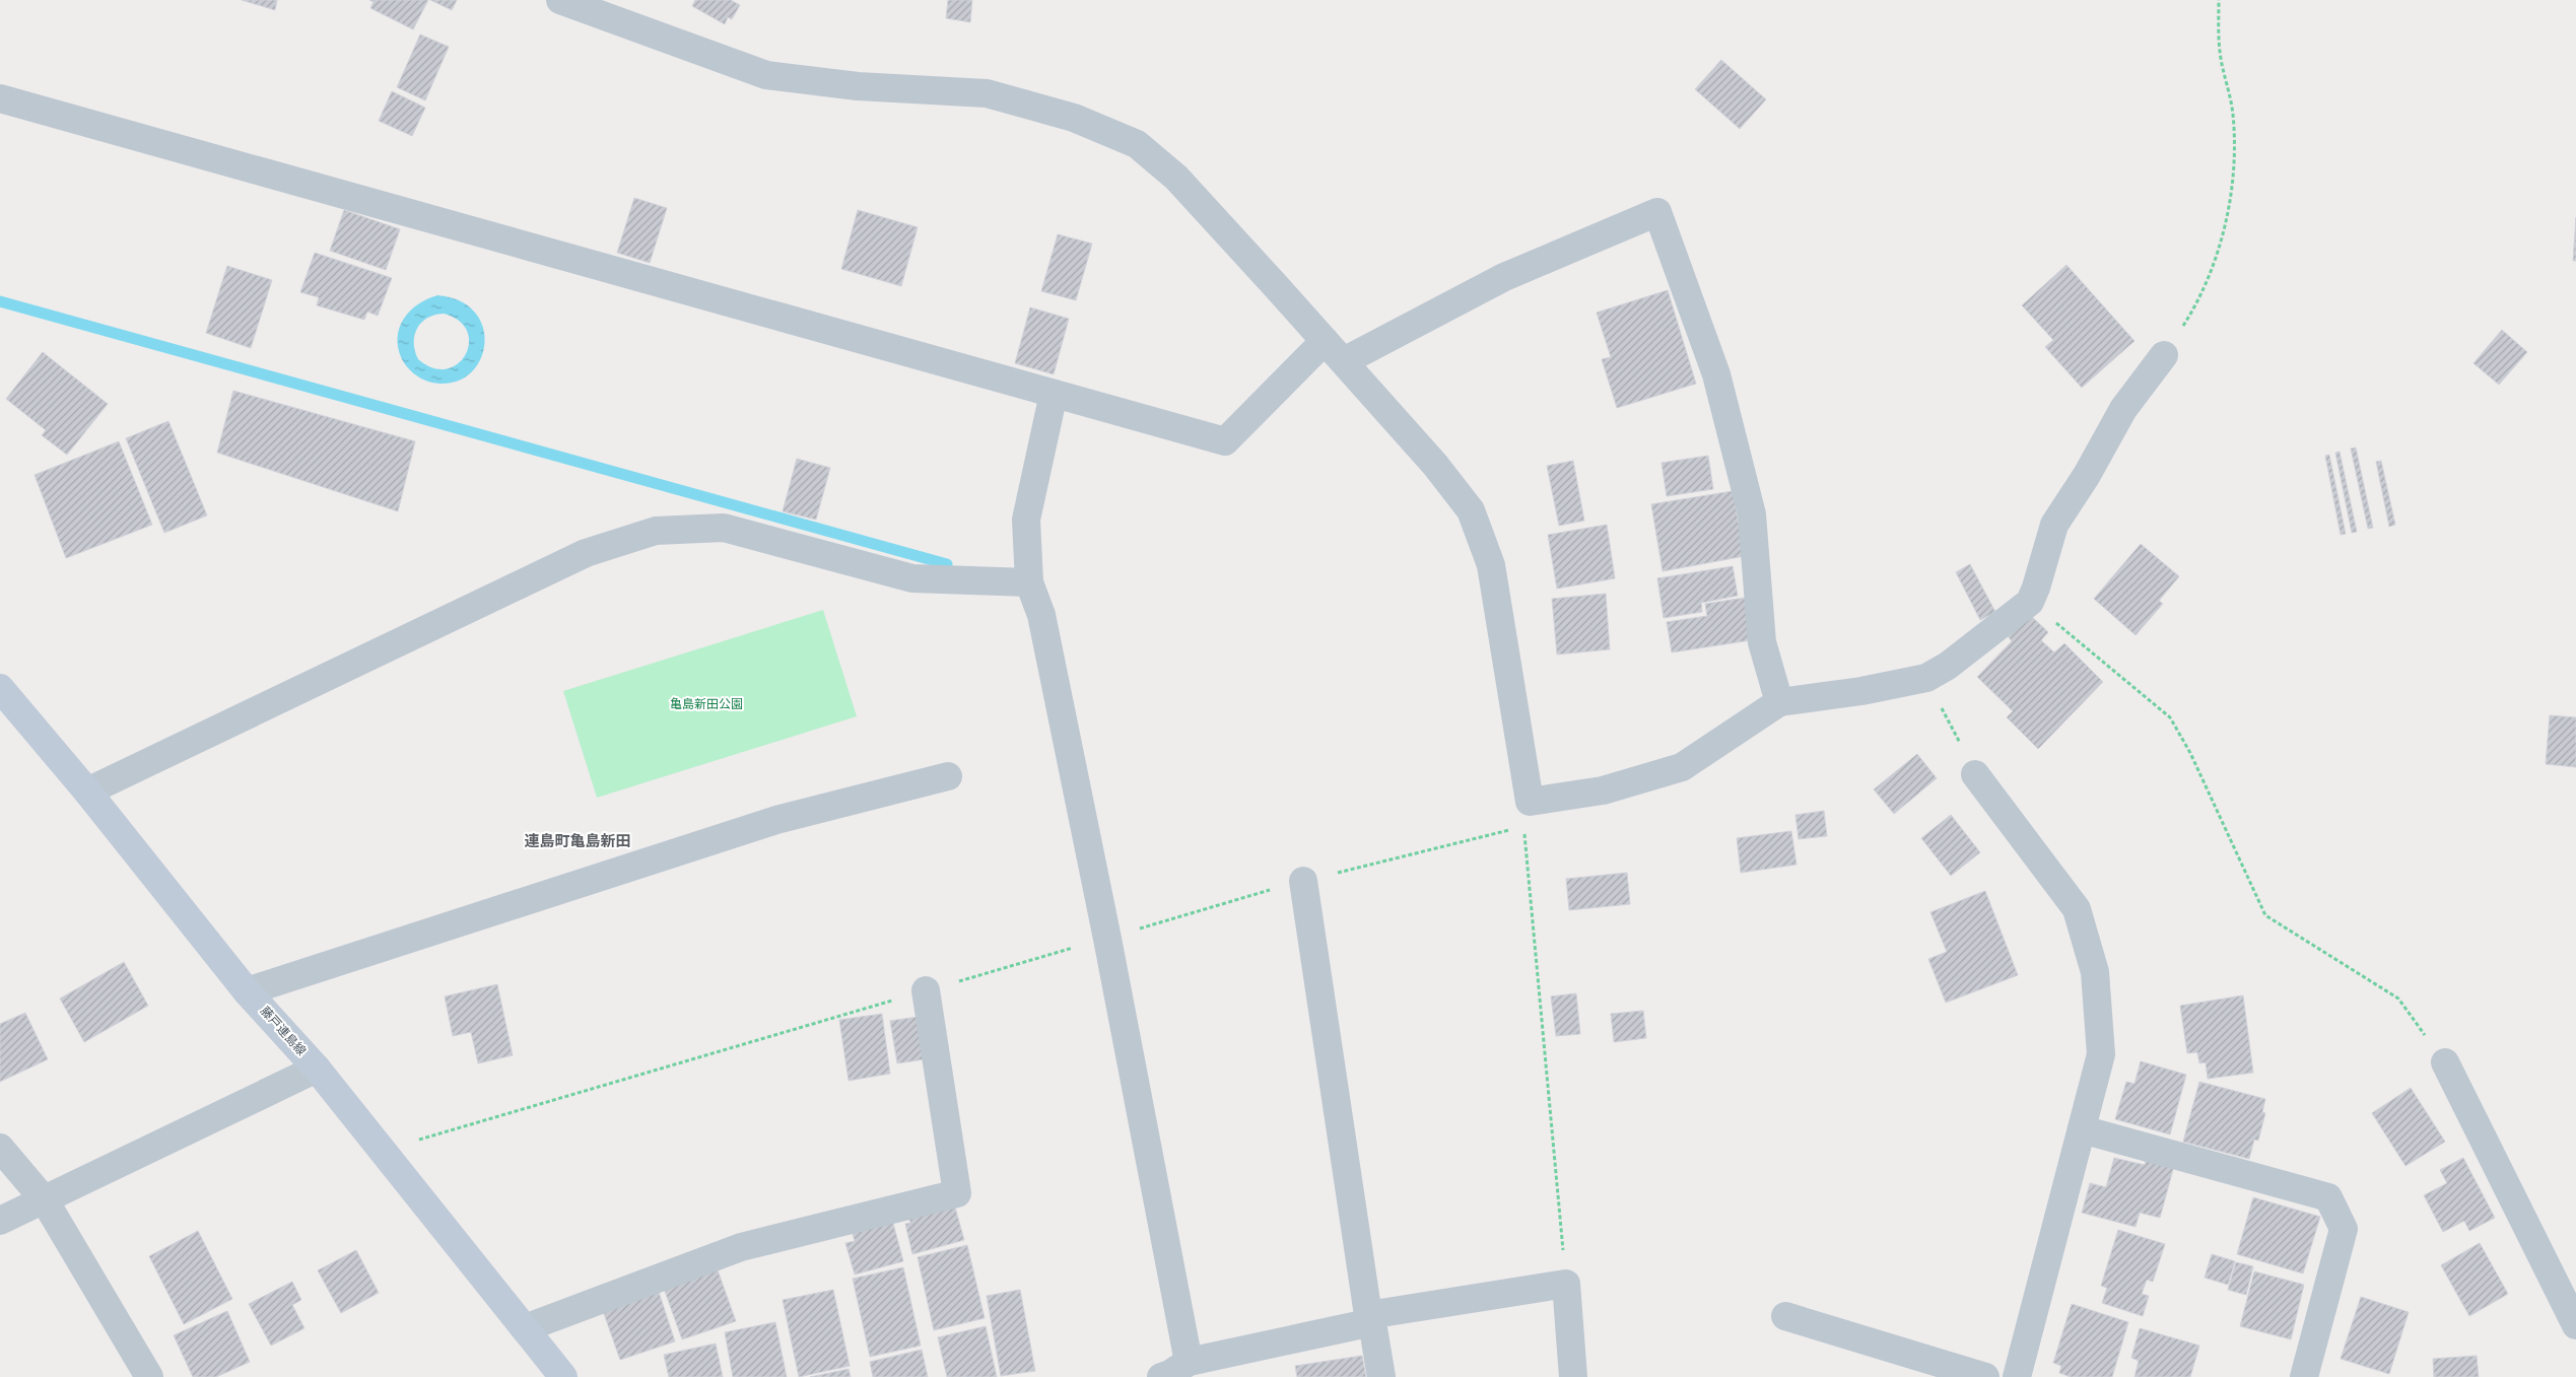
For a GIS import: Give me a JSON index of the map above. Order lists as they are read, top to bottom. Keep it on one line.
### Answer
{"streets":{"main road":["藤戸連島線"]},"districts":["連島町亀島新田"],"parks":["亀島新田公園"]}
